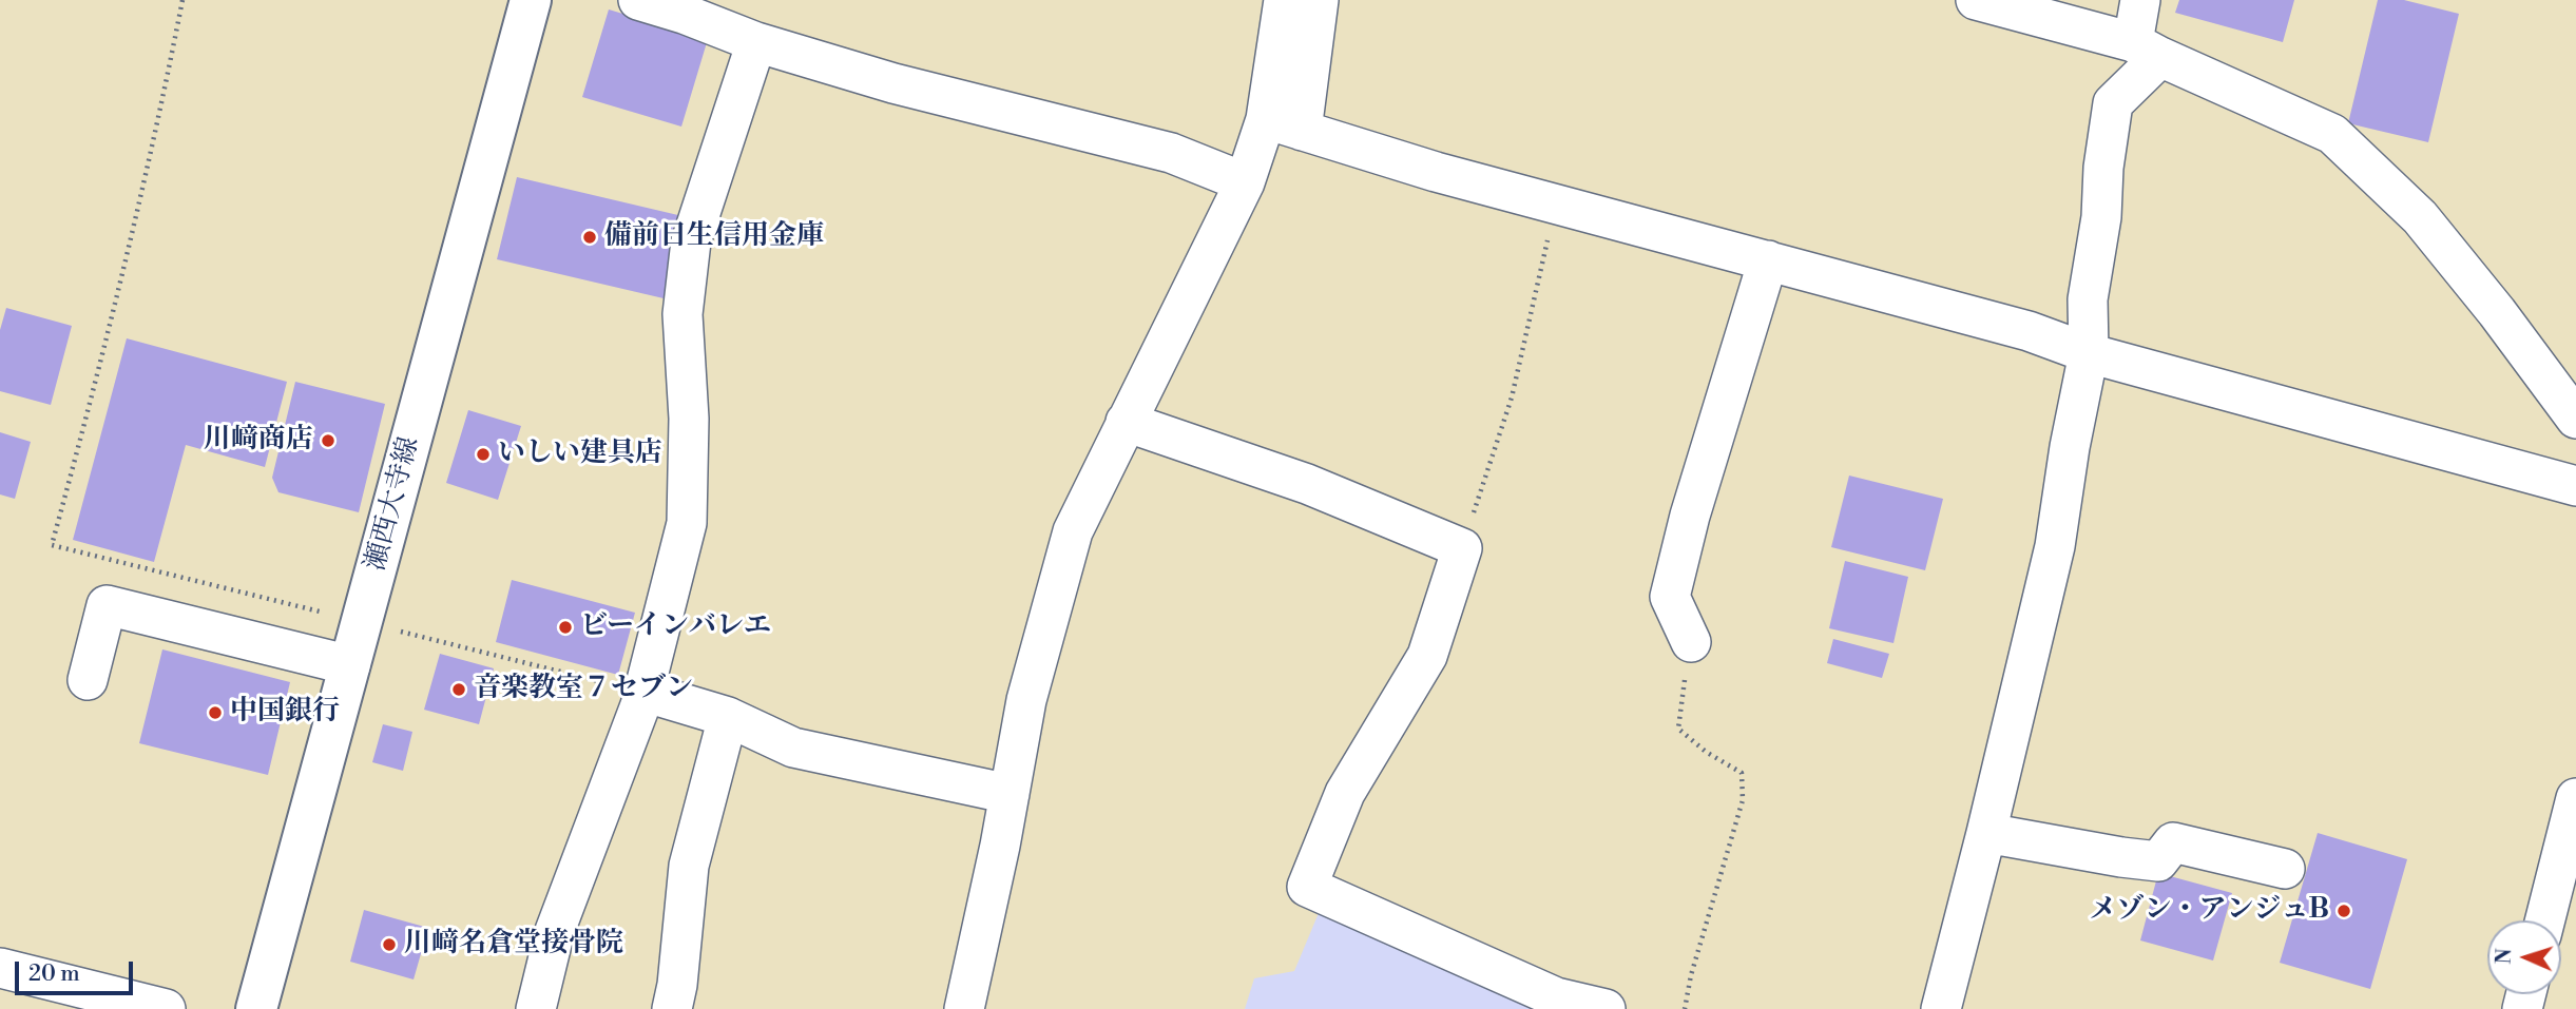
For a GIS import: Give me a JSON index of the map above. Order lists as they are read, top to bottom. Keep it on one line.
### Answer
{"streets":{"main road":["瀬西大寺線"]},"places":["備前日生信用金庫","川﨑商店","いしい建具店","ビーインバレエ","音楽教室７セブン","中国銀行","メゾン・アンジュB","川﨑名倉堂接骨院"],"scale_bar":"20 m","north":"left"}
